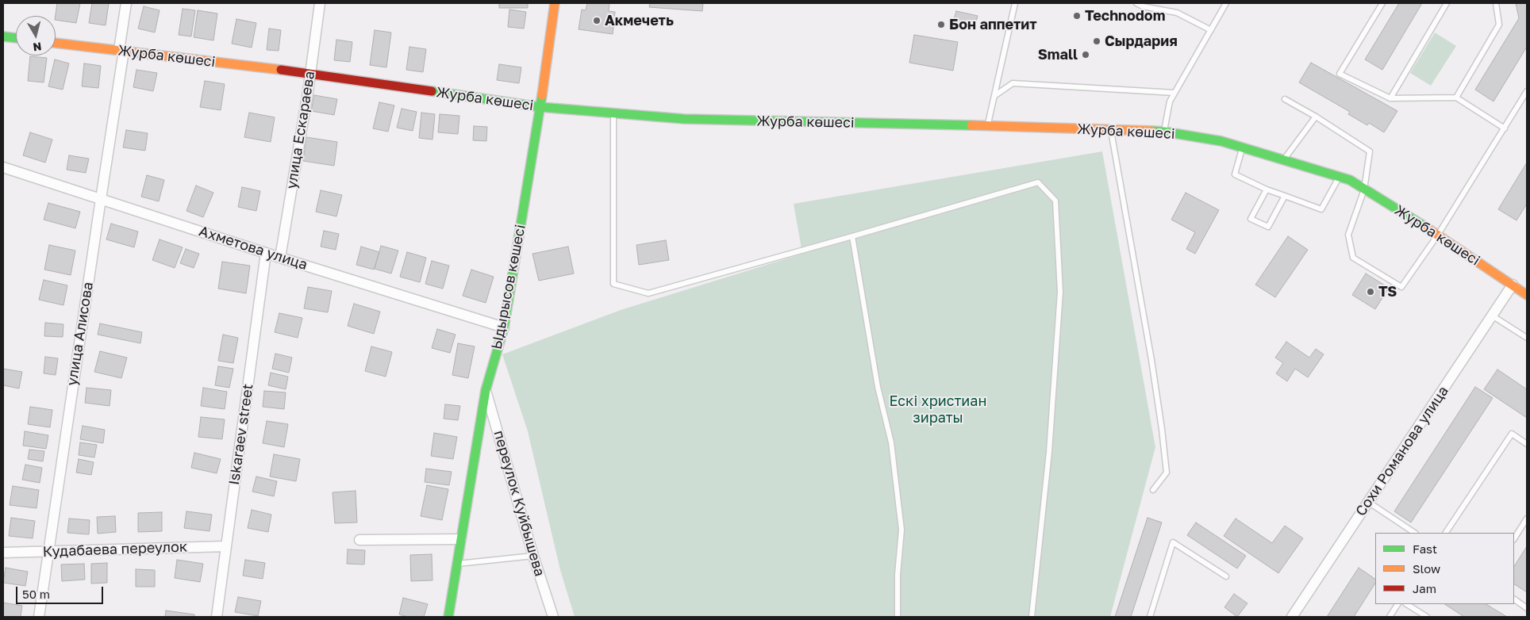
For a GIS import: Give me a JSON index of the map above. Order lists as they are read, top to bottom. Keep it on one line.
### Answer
{"streets":{"street":["Журба көшесі","улица Ескараева","Ахметова улица","Ыдырысов көшесі","улица Алисова","Iskaraev street","Сохи Романова улица","переулок Куйбышева","Кудабаева переулок"]},"crossings":[["Журба көшесі","улица Ескараева"],["Журба көшесі","Ыдырысов көшесі"],["Журба көшесі","улица Алисова"],["Журба көшесі","Сохи Романова улица"],["улица Ескараева","Ахметова улица"],["Ахметова улица","Ыдырысов көшесі"],["Ахметова улица","улица Алисова"],["Ахметова улица","Iskaraev street"],["Ыдырысов көшесі","переулок Куйбышева"],["улица Алисова","Кудабаева переулок"],["Iskaraev street","Кудабаева переулок"]],"parks":["Ескі христиан зираты"],"places":["Technodom","Акмечеть","Бон аппетит","Сырдария","Small","TS"],"legend":["Fast","Slow","Jam"],"scale_bar":"50 m","north":"bottom"}
